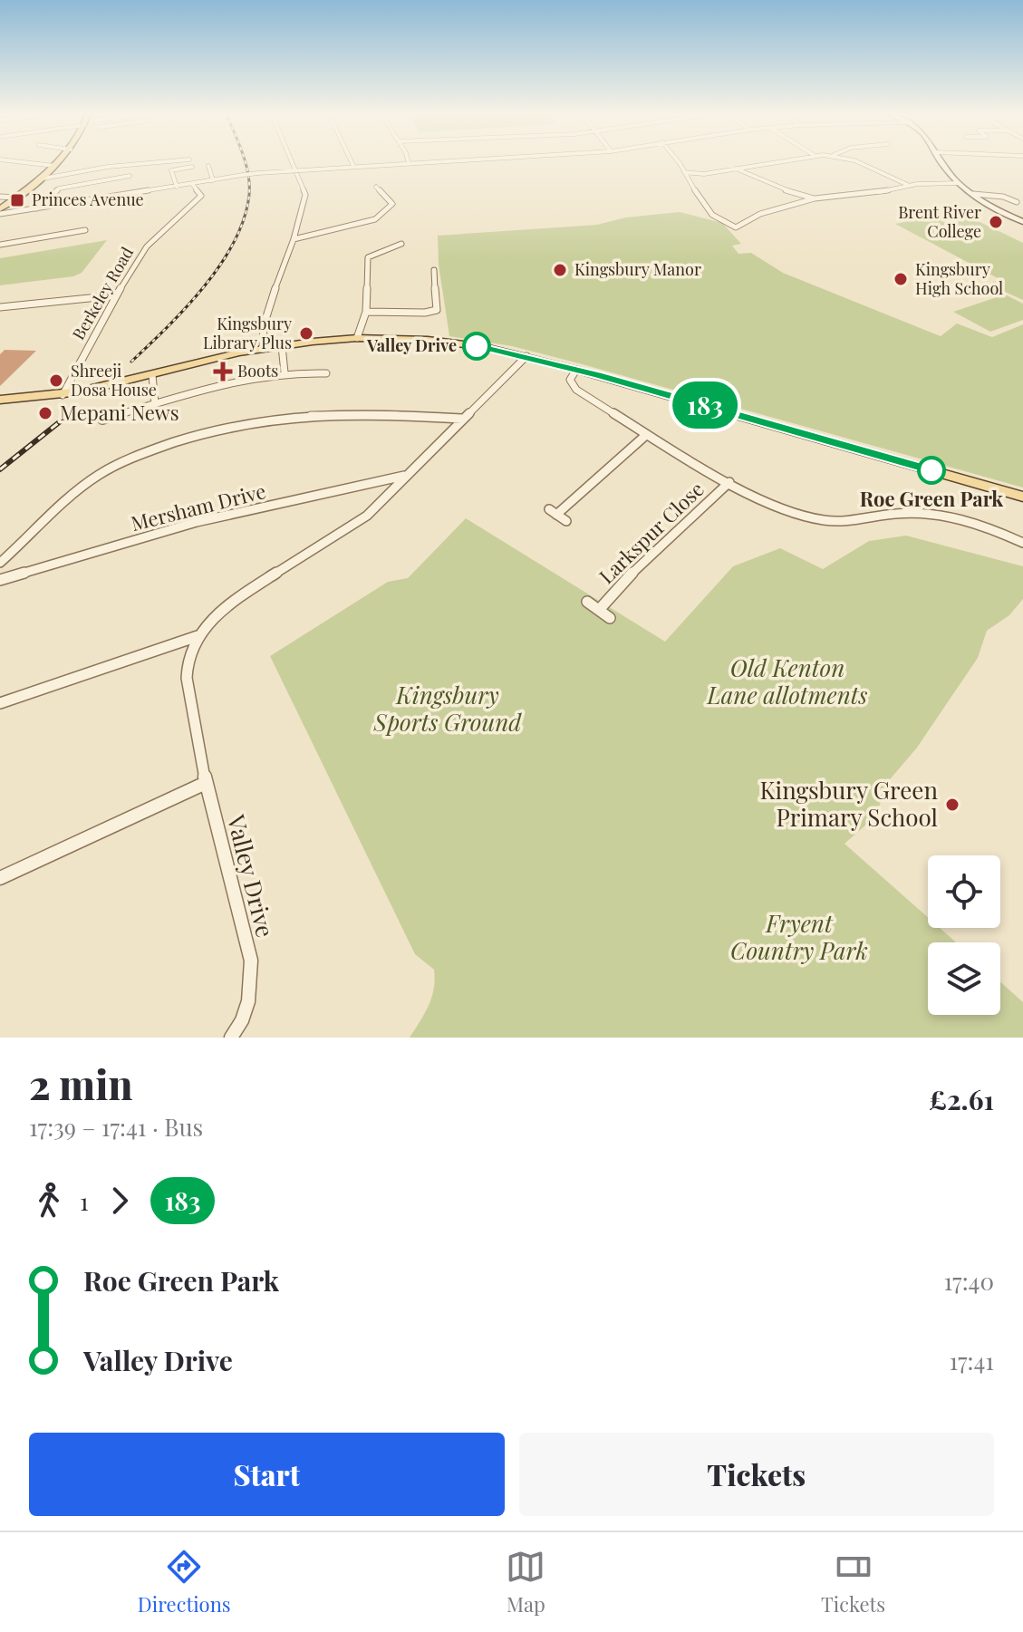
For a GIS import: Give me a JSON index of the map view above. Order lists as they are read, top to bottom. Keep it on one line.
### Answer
{"streets":{"street":["Berkeley Road","Mersham Drive","Larkspur Close","Valley Drive"]},"crossings":[["Mersham Drive","Valley Drive"]],"parks":["Old Kenton Lane allotments","Kingsbury Sports Ground","Fryent Country Park"],"places":{"transit":["Princes Avenue"],"other":["Brent River College","Kingsbury Manor","Kingsbury High School","Kingsbury Library Plus","Valley Drive","Shreeji Dosa House","Mepani News","Roe Green Park","Kingsbury Green Primary School"],"health":["Boots"]},"lines":["bus line 183"],"page":{"on_map":"183","heading":["2 min","17:39 – 17:41 · Bus","£2.61"],"legs":["1","183"],"list":[{"name":"Roe Green Park","value":"17:40"},{"name":"Valley Drive","value":"17:41"}],"buttons":["Start","Tickets"],"tabs":["Directions","Map","Tickets"]}}
